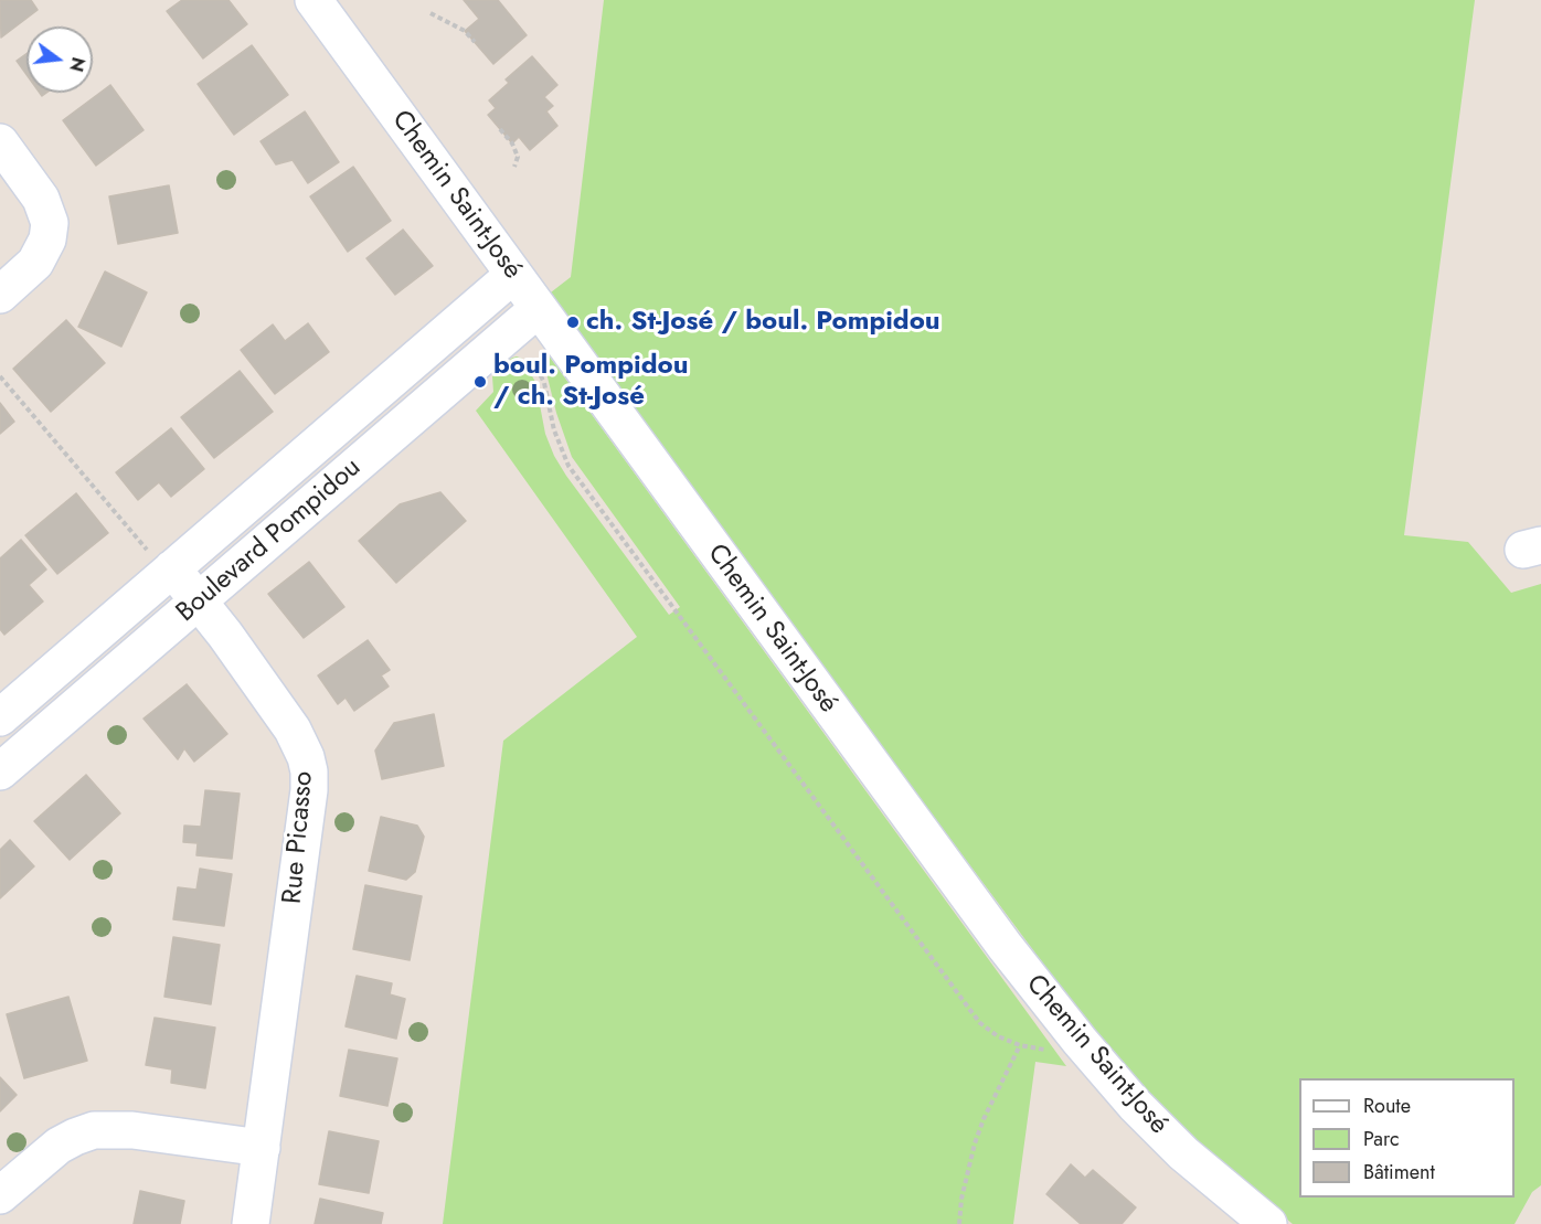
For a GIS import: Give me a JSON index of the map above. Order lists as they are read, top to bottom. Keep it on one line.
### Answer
{"streets":{"street":["Chemin Saint-José","Boulevard Pompidou","Rue Picasso"]},"crossings":[["Chemin Saint-José","Boulevard Pompidou"],["Boulevard Pompidou","Rue Picasso"]],"places":["ch. St-José / boul. Pompidou","boul. Pompidou / ch. St-José"],"legend":["Route","Parc","Bâtiment"],"north":"right"}
